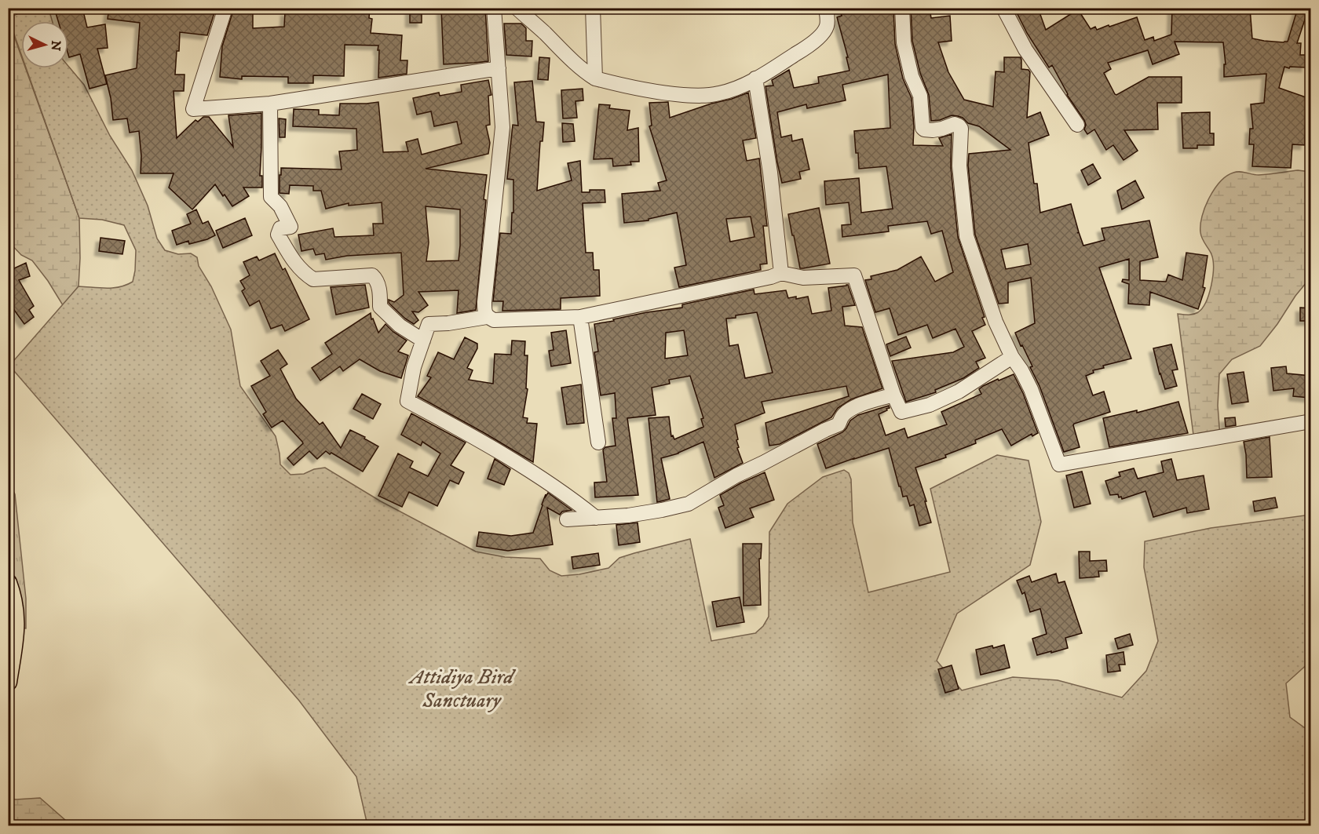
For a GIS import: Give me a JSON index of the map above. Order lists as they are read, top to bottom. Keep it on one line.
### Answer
{"parks":["Attidiya Bird Sanctuary"],"north":"right"}
